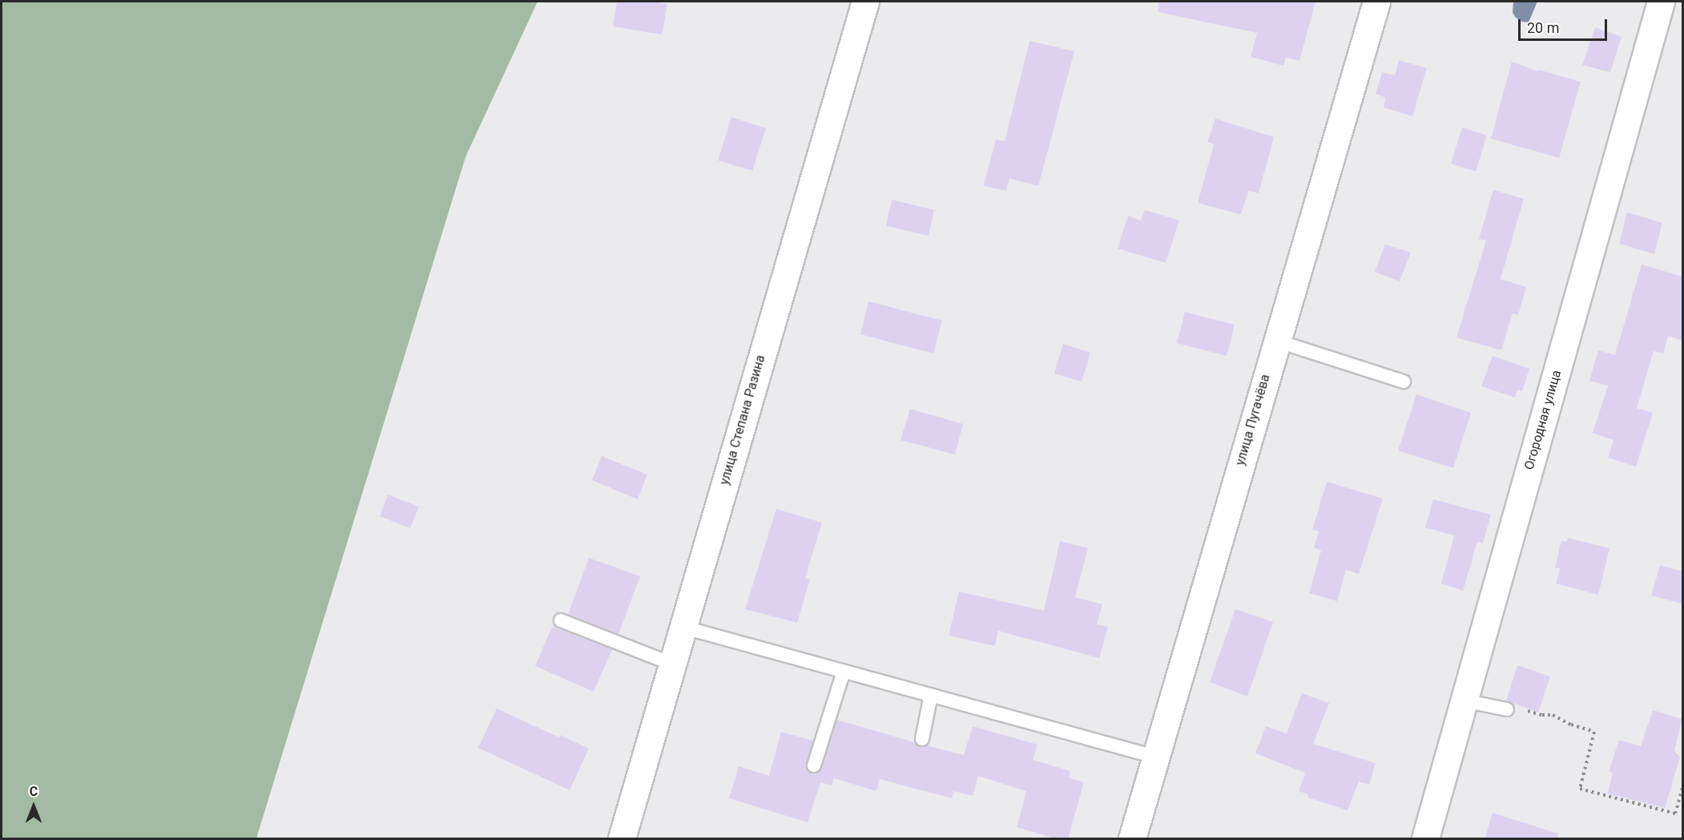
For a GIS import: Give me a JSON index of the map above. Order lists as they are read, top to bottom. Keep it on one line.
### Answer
{"streets":{"street":["улица Степана Разина","улица Пугачёва","Огородная улица"]},"scale_bar":"20 m","north":"top"}
